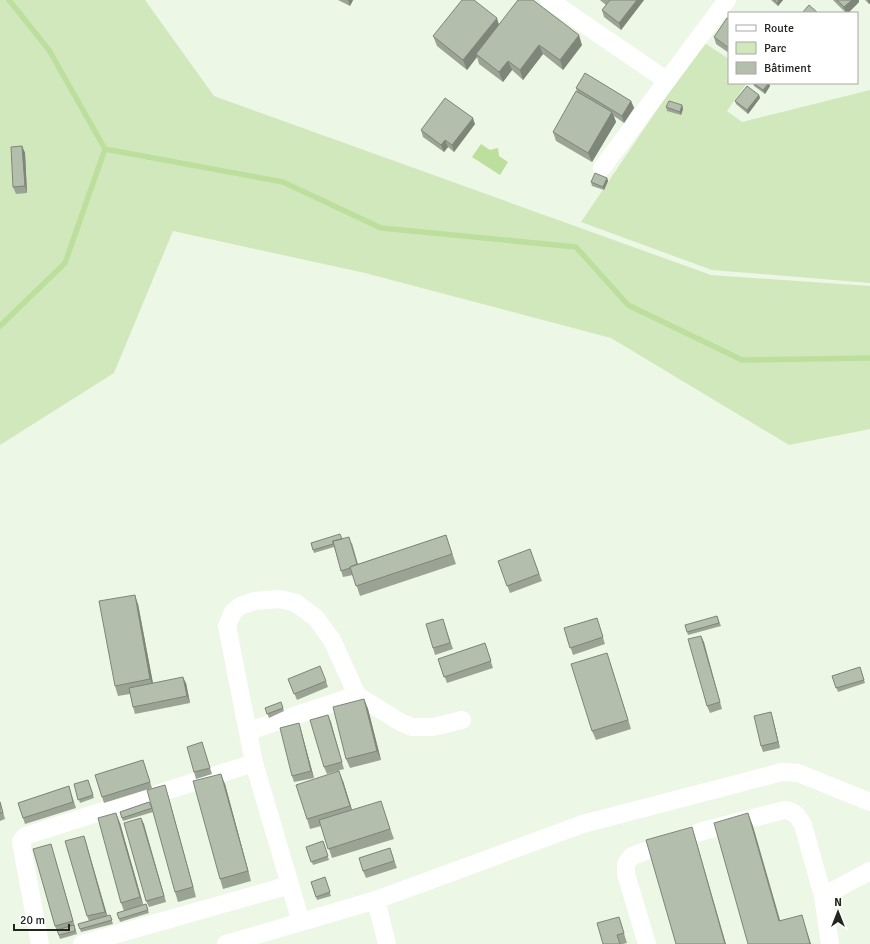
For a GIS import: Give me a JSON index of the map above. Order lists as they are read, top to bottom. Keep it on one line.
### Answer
{"legend":["Route","Parc","Bâtiment"],"scale_bar":"20 m","north":"top"}
